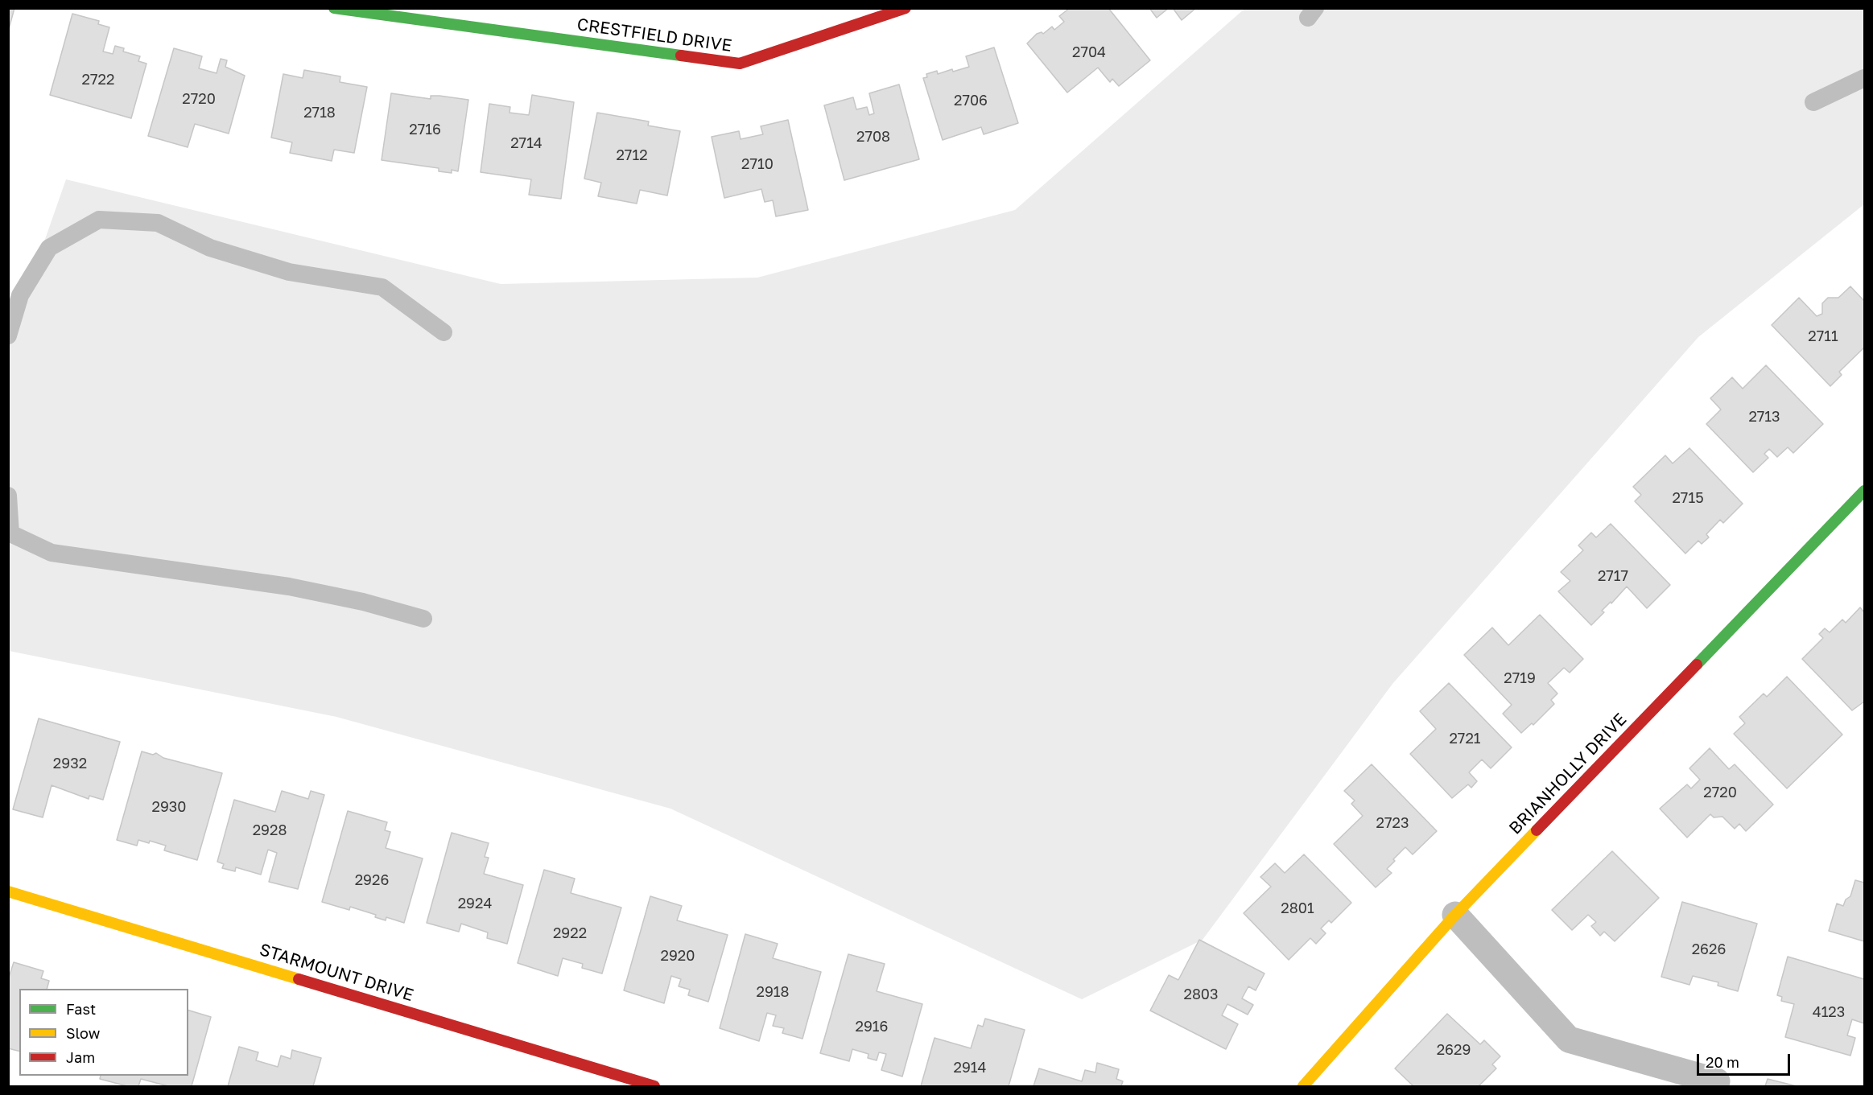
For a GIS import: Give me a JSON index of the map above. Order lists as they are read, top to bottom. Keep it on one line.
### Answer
{"streets":{"street":["CRESTFIELD DRIVE","BRIANHOLLY DRIVE","STARMOUNT DRIVE"]},"house_numbers":["2704","2722","2720","2706","2718","2716","2708","2714","2712","2710","2711","2713","2715","2717","2719","2721","2932","2720","2930","2723","2928","2926","2924","2801","2922","2626","2920","2918","2803","4123","2916","2629","2914"],"legend":["Fast","Slow","Jam"],"scale_bar":"20 m"}
